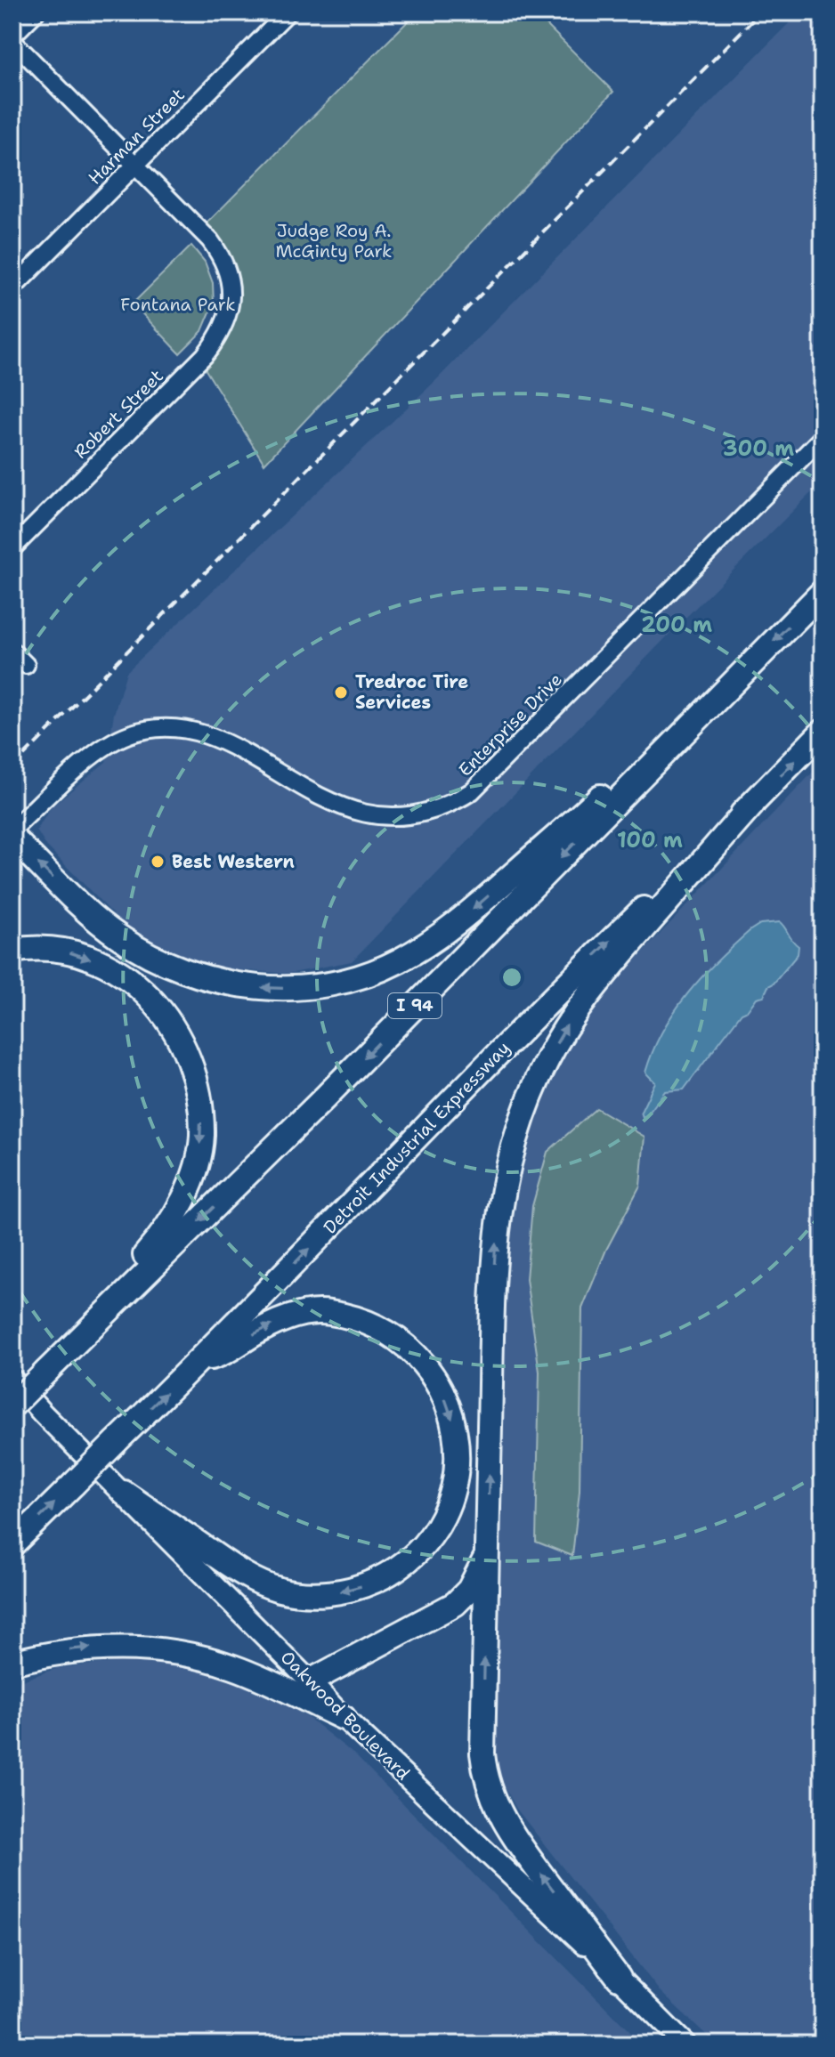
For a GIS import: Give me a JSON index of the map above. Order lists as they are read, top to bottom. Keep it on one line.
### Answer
{"streets":{"highway":["I 94","Detroit Industrial Expressway"],"main road":["Oakwood Boulevard"],"street":["Harman Street","Robert Street","Enterprise Drive"]},"crossings":[["Harman Street","Robert Street"]],"parks":["Judge Roy A. McGinty Park","Fontana Park"],"places":["Tredroc Tire Services","Best Western"],"rings":["300 m","200 m","100 m"]}
